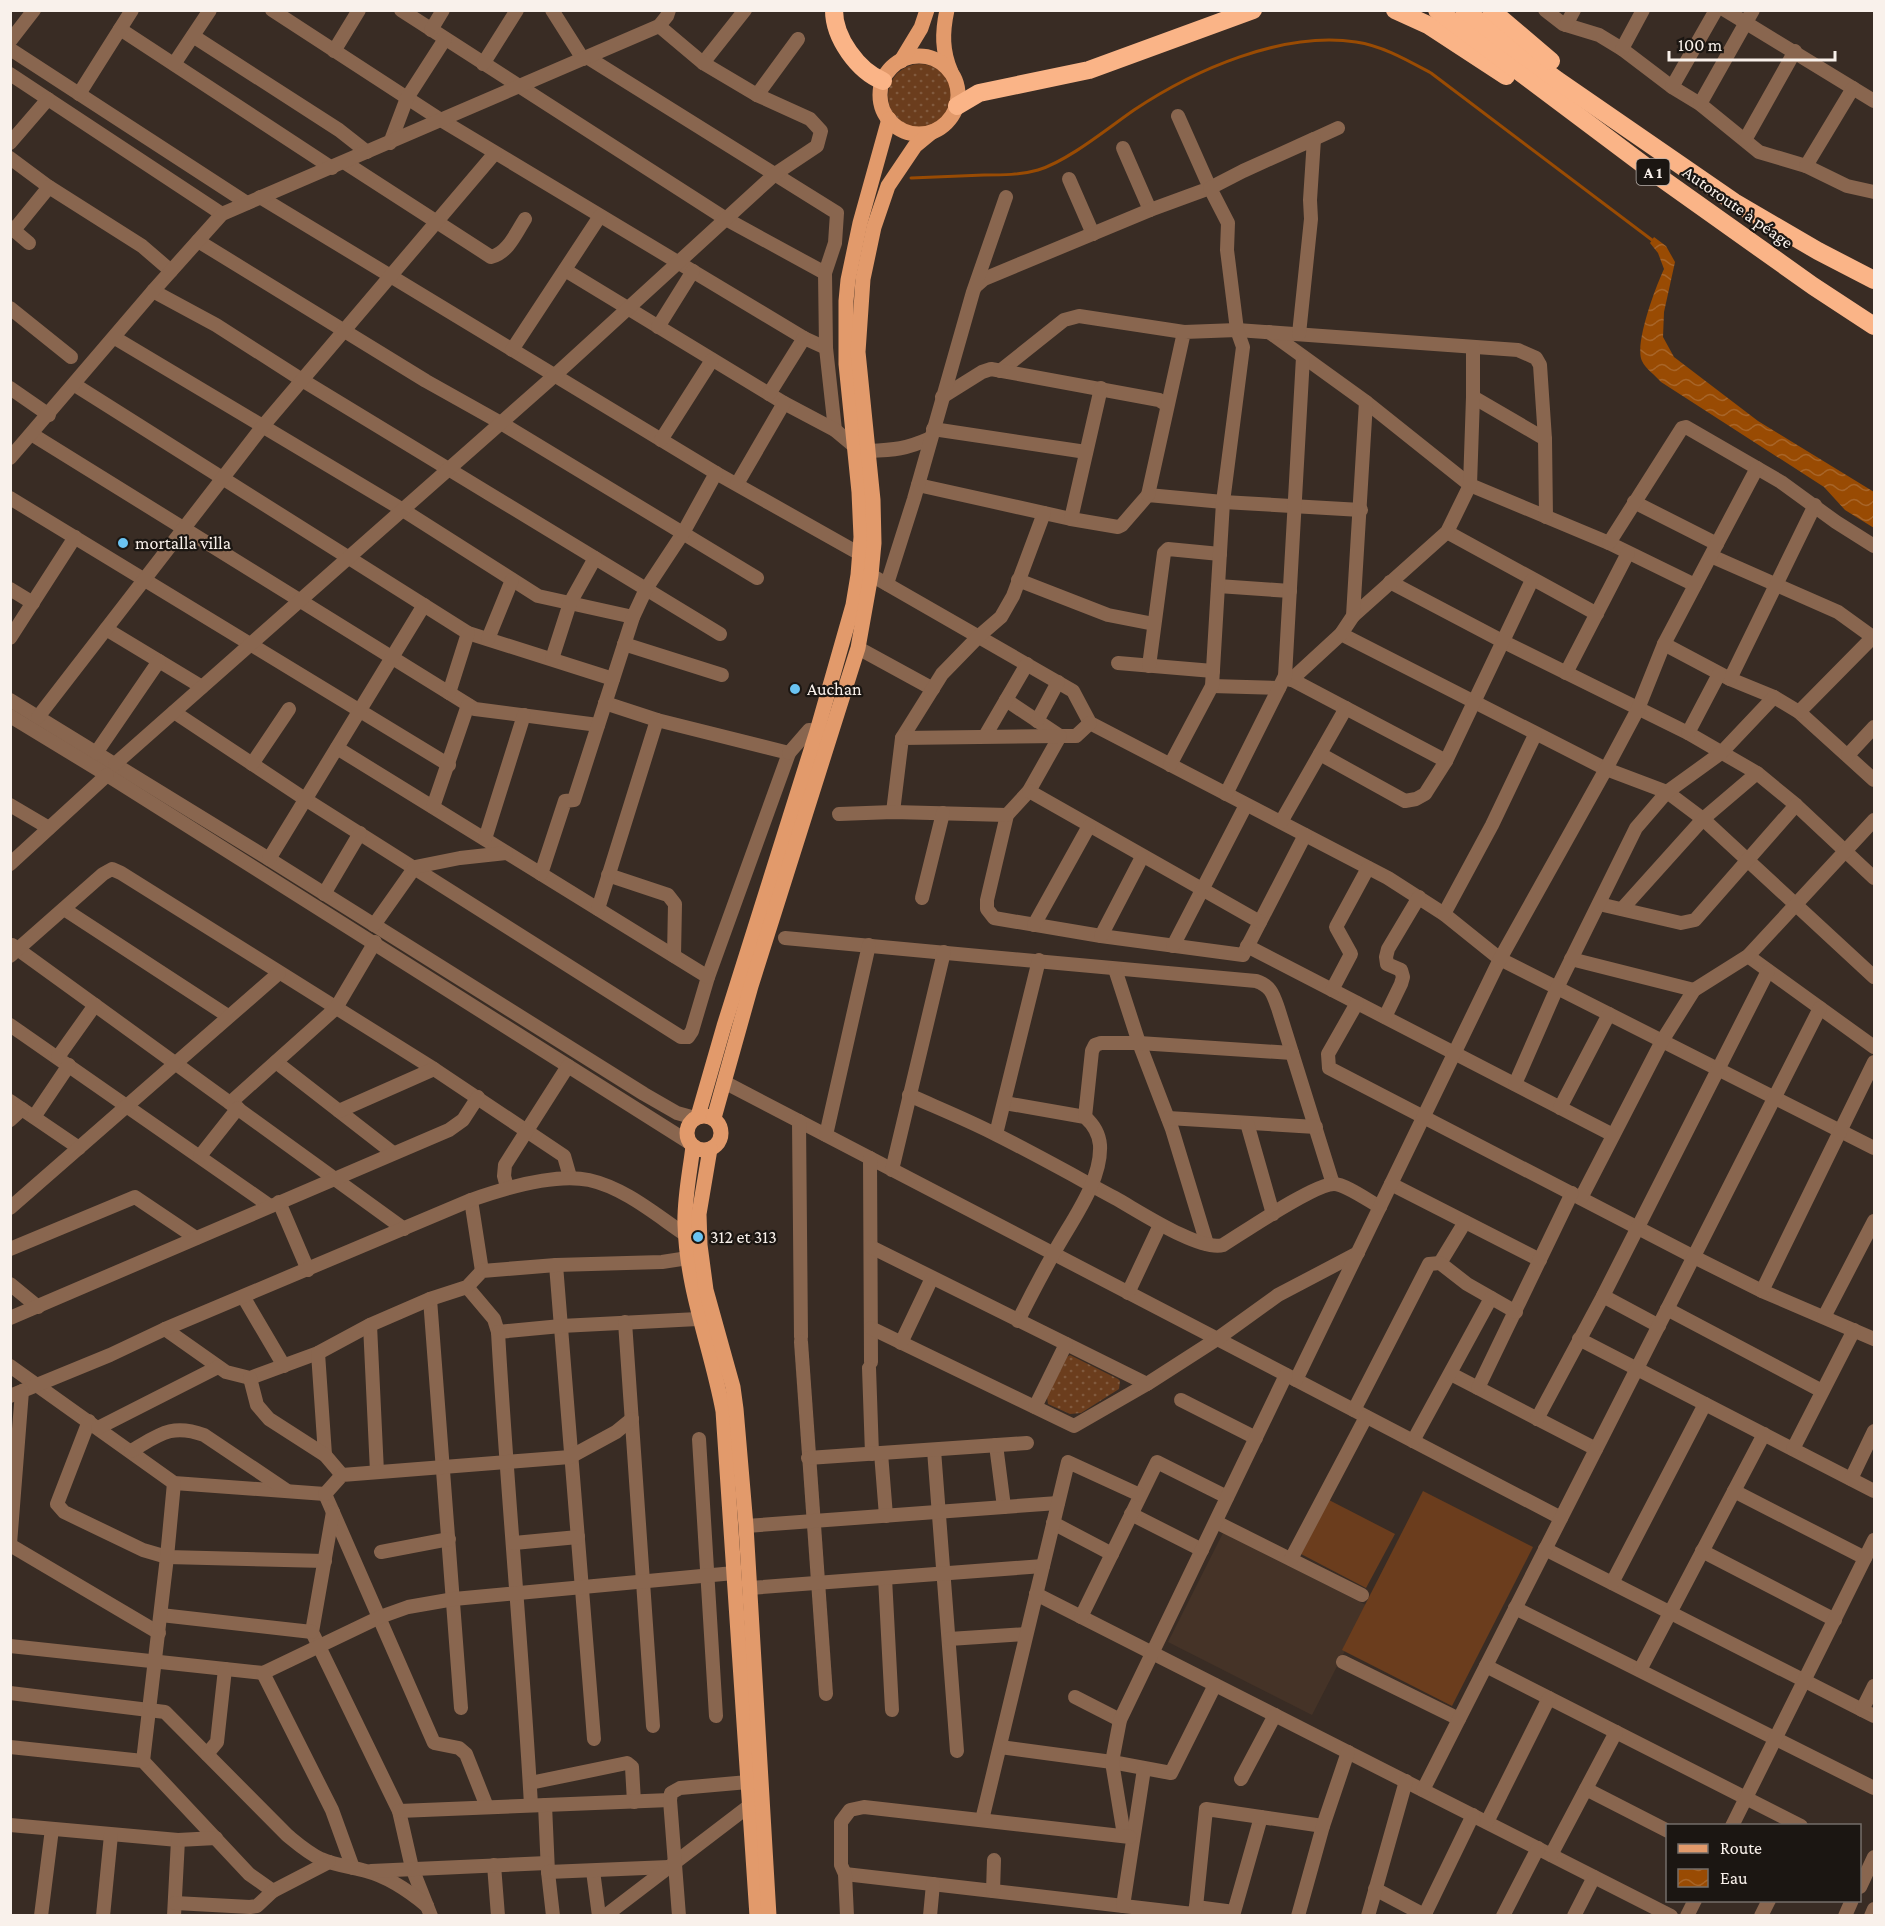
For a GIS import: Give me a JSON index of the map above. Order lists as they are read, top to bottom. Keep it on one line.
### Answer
{"streets":{"highway":["A 1","Autoroute à péage"]},"places":["mortalla villa","Auchan","312 et 313"],"legend":["Route","Eau"],"scale_bar":"100 m"}
